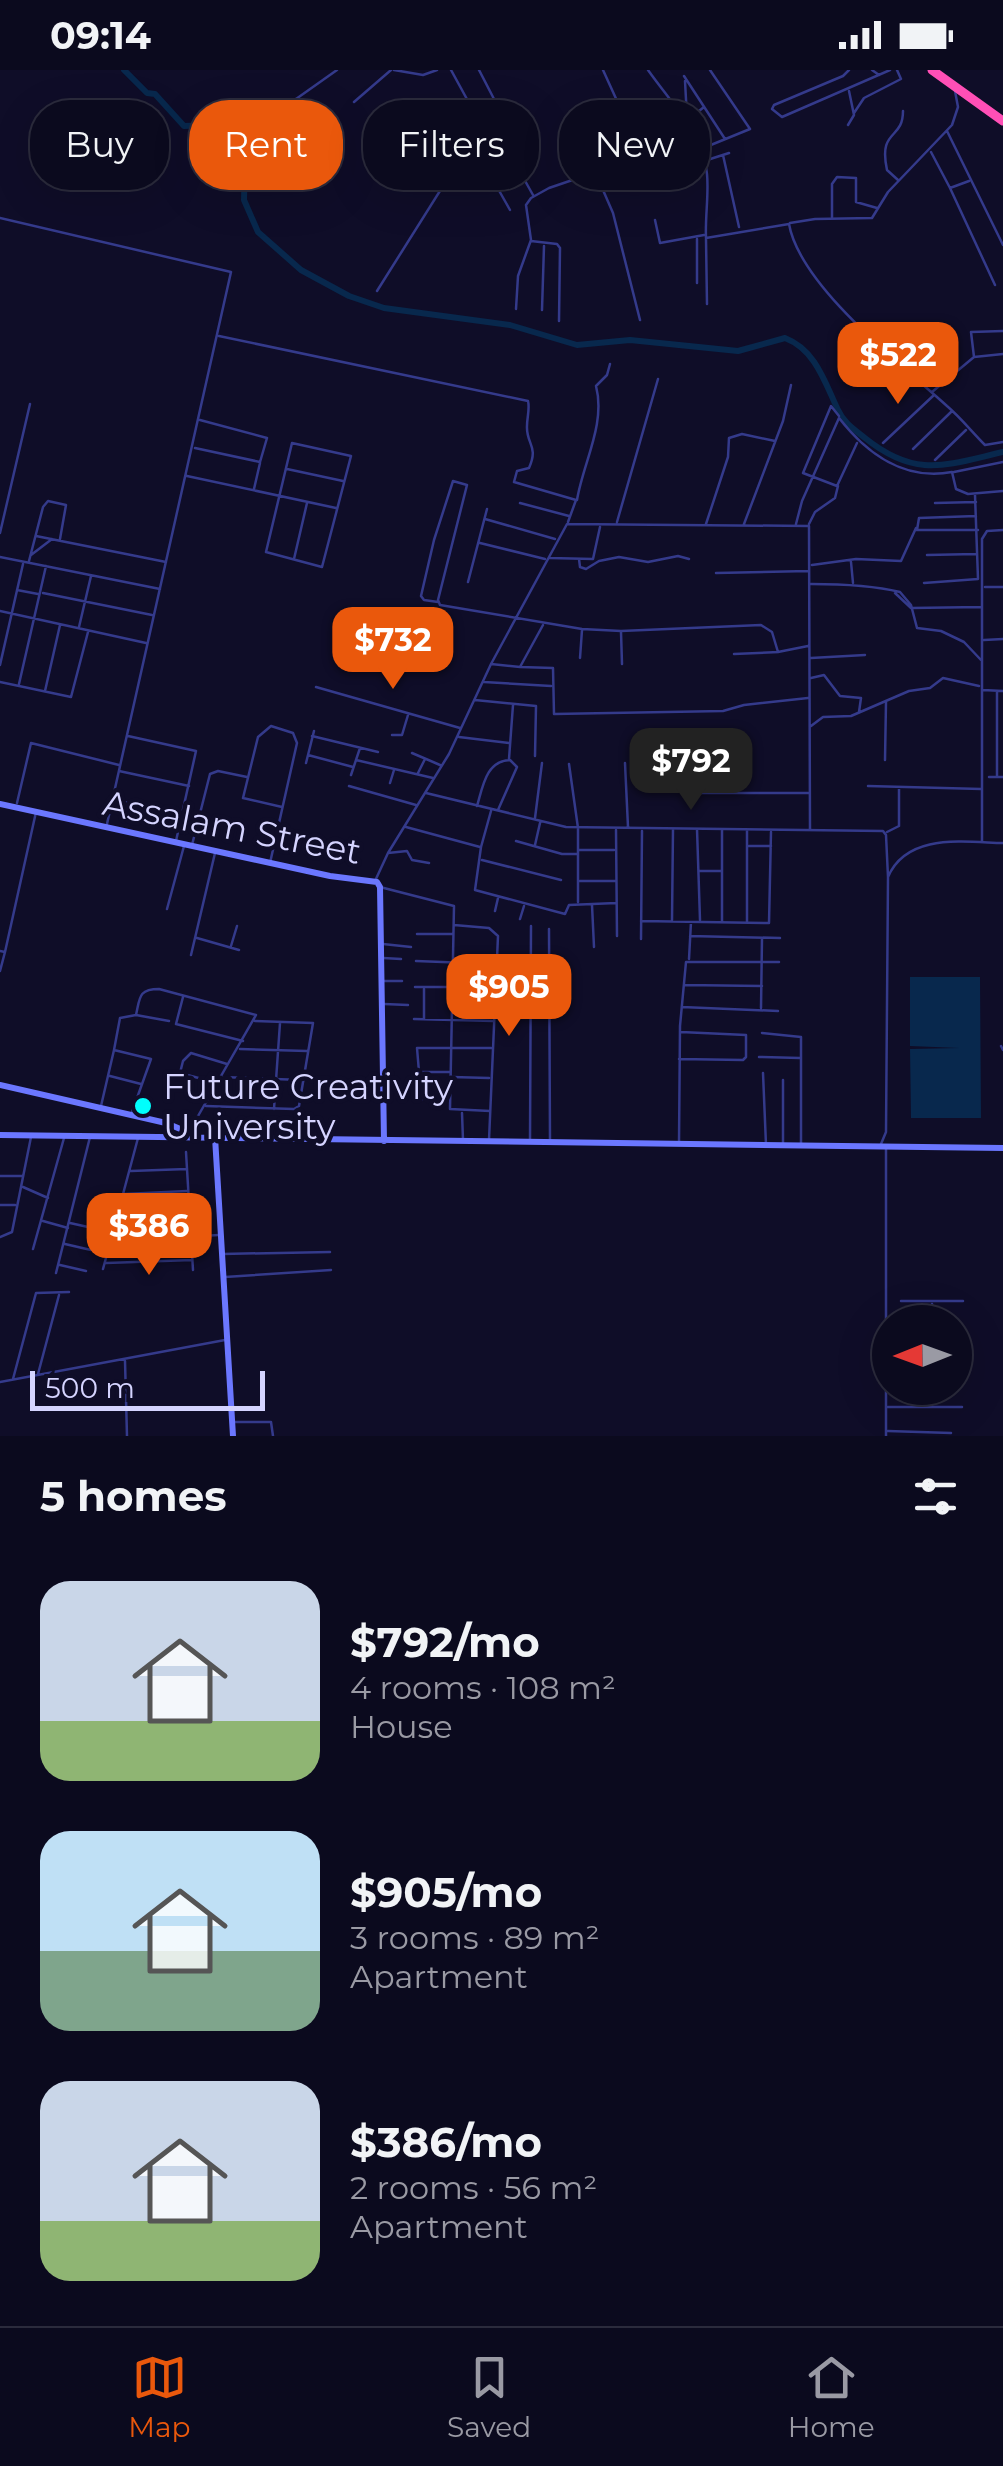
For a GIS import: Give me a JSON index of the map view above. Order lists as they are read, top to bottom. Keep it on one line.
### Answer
{"streets":{"main road":["Assalam Street"]},"places":["Future Creativity University"],"scale_bar":"500 m","north":"left","page":{"status":"09:14","chip":["Buy","Rent","Filters","New"],"price":["$522","$732","$792","$905","$386"],"scale":"500 m","heading":"5 homes","list":[{"name":"$792/mo","note":"4 rooms · 108 m² · House"},{"name":"$905/mo","note":"3 rooms · 89 m² · Apartment"},{"name":"$386/mo","note":"2 rooms · 56 m² · Apartment"}],"tabs":["Map","Saved","Home"]}}
